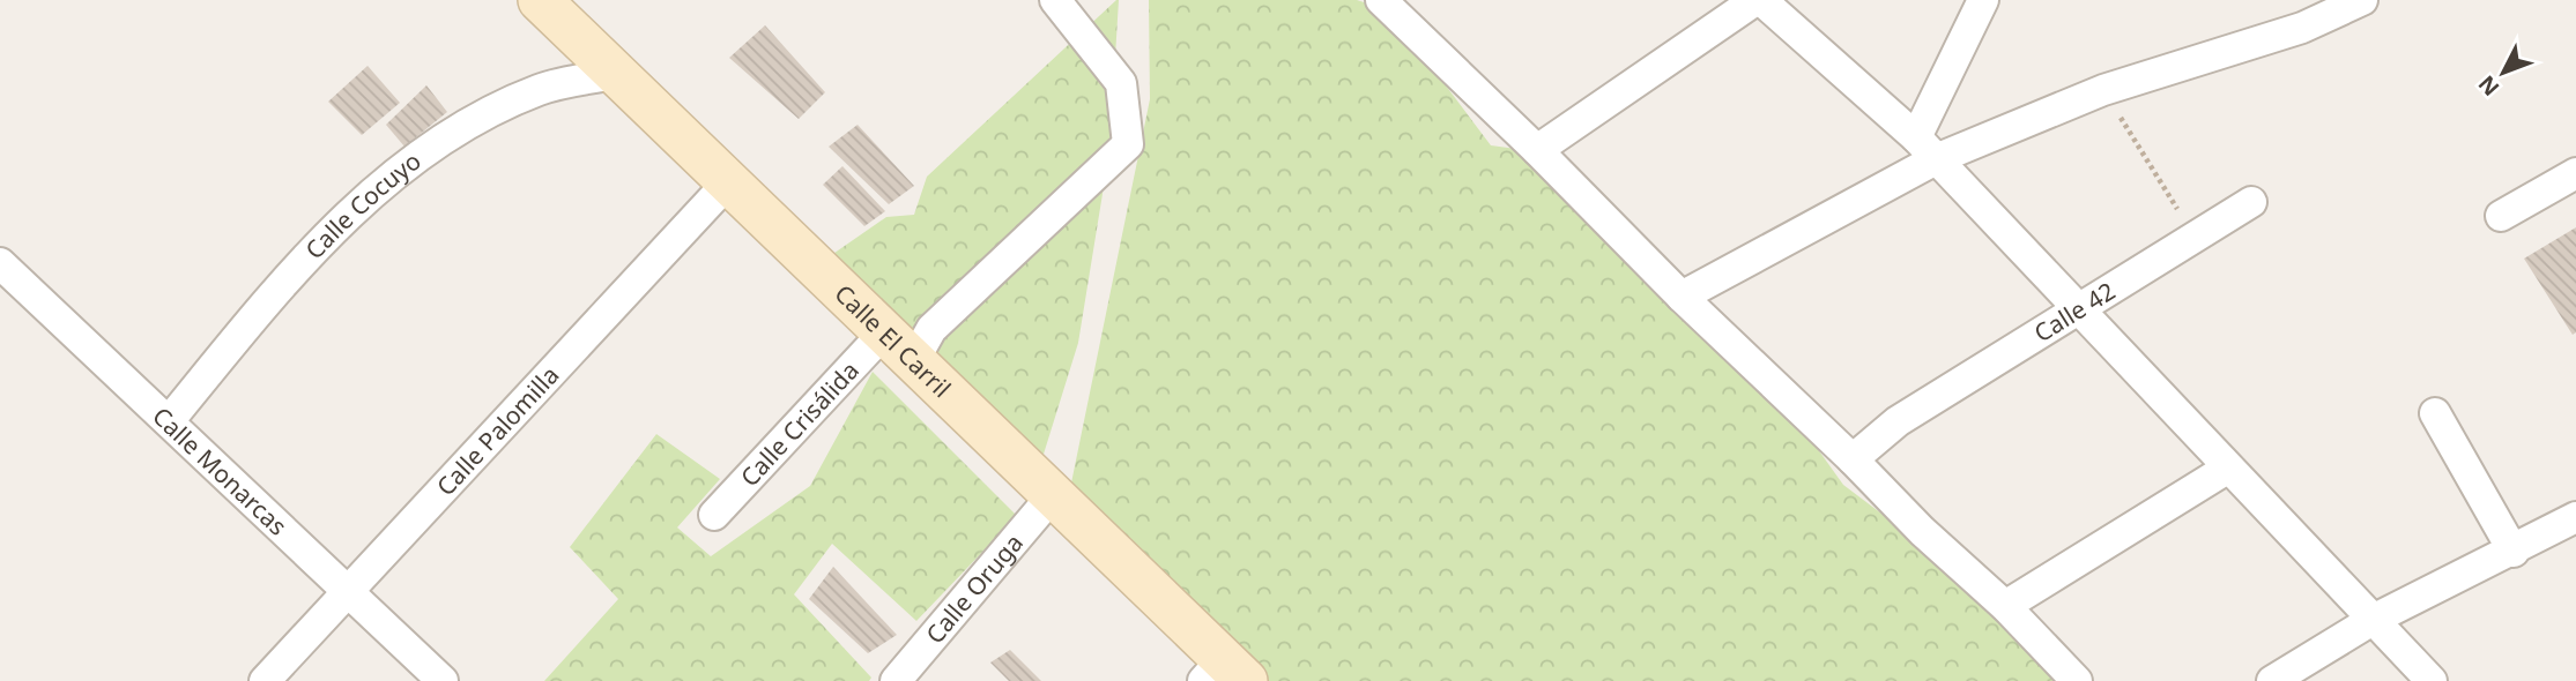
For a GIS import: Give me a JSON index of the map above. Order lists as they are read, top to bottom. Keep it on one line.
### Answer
{"streets":{"main road":["Calle El Carril"],"street":["Calle Cocuyo","Calle 42","Calle Crisálida","Calle Palomilla","Calle Monarcas","Calle Oruga"]},"crossings":[["Calle Cocuyo","Calle El Carril"],["Calle Cocuyo","Calle Monarcas"],["Calle El Carril","Calle Crisálida"],["Calle El Carril","Calle Palomilla"],["Calle El Carril","Calle Oruga"],["Calle Palomilla","Calle Monarcas"]],"north":"bottom left"}
